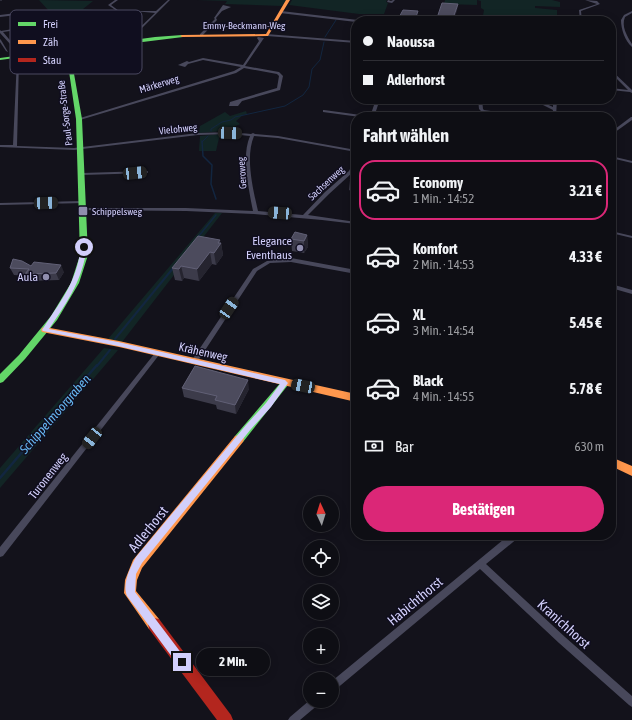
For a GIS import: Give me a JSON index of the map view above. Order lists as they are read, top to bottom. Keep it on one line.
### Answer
{"streets":{"street":["Emmy-Beckmann-Weg","Märkerweg","Paul-Sorge-Straße","Vielohweg","Geroweg","Sachsenweg","Krähenweg","Turonenweg","Adlerhorst","Habichthorst","Kranichhorst"]},"crossings":[["Emmy-Beckmann-Weg","Märkerweg"],["Märkerweg","Paul-Sorge-Straße"],["Paul-Sorge-Straße","Vielohweg"],["Paul-Sorge-Straße","Krähenweg"],["Vielohweg","Geroweg"],["Krähenweg","Turonenweg"],["Krähenweg","Adlerhorst"],["Habichthorst","Kranichhorst"]],"water":["Schippelmoorgraben"],"places":{"transit":["Schippelsweg"],"other":["Elegance Eventhaus","Aula"]},"legend":["Frei","Zäh","Stau"],"north":"top","page":{"banner":["Naoussa","Adlerhorst"],"heading":"Fahrt wählen","list":[{"name":"Economy","note":"1 Min. · 14:52","value":"3.21 €"},{"name":"Komfort","note":"2 Min. · 14:53","value":"4.33 €"},{"name":"XL","note":"3 Min. · 14:54","value":"5.45 €"},{"name":"Black","note":"4 Min. · 14:55","value":"5.78 €"}],"pay":["Bar","630 m"],"buttons":"Bestätigen","map_buttons":["+","−"],"bubble":"2 Min."}}
